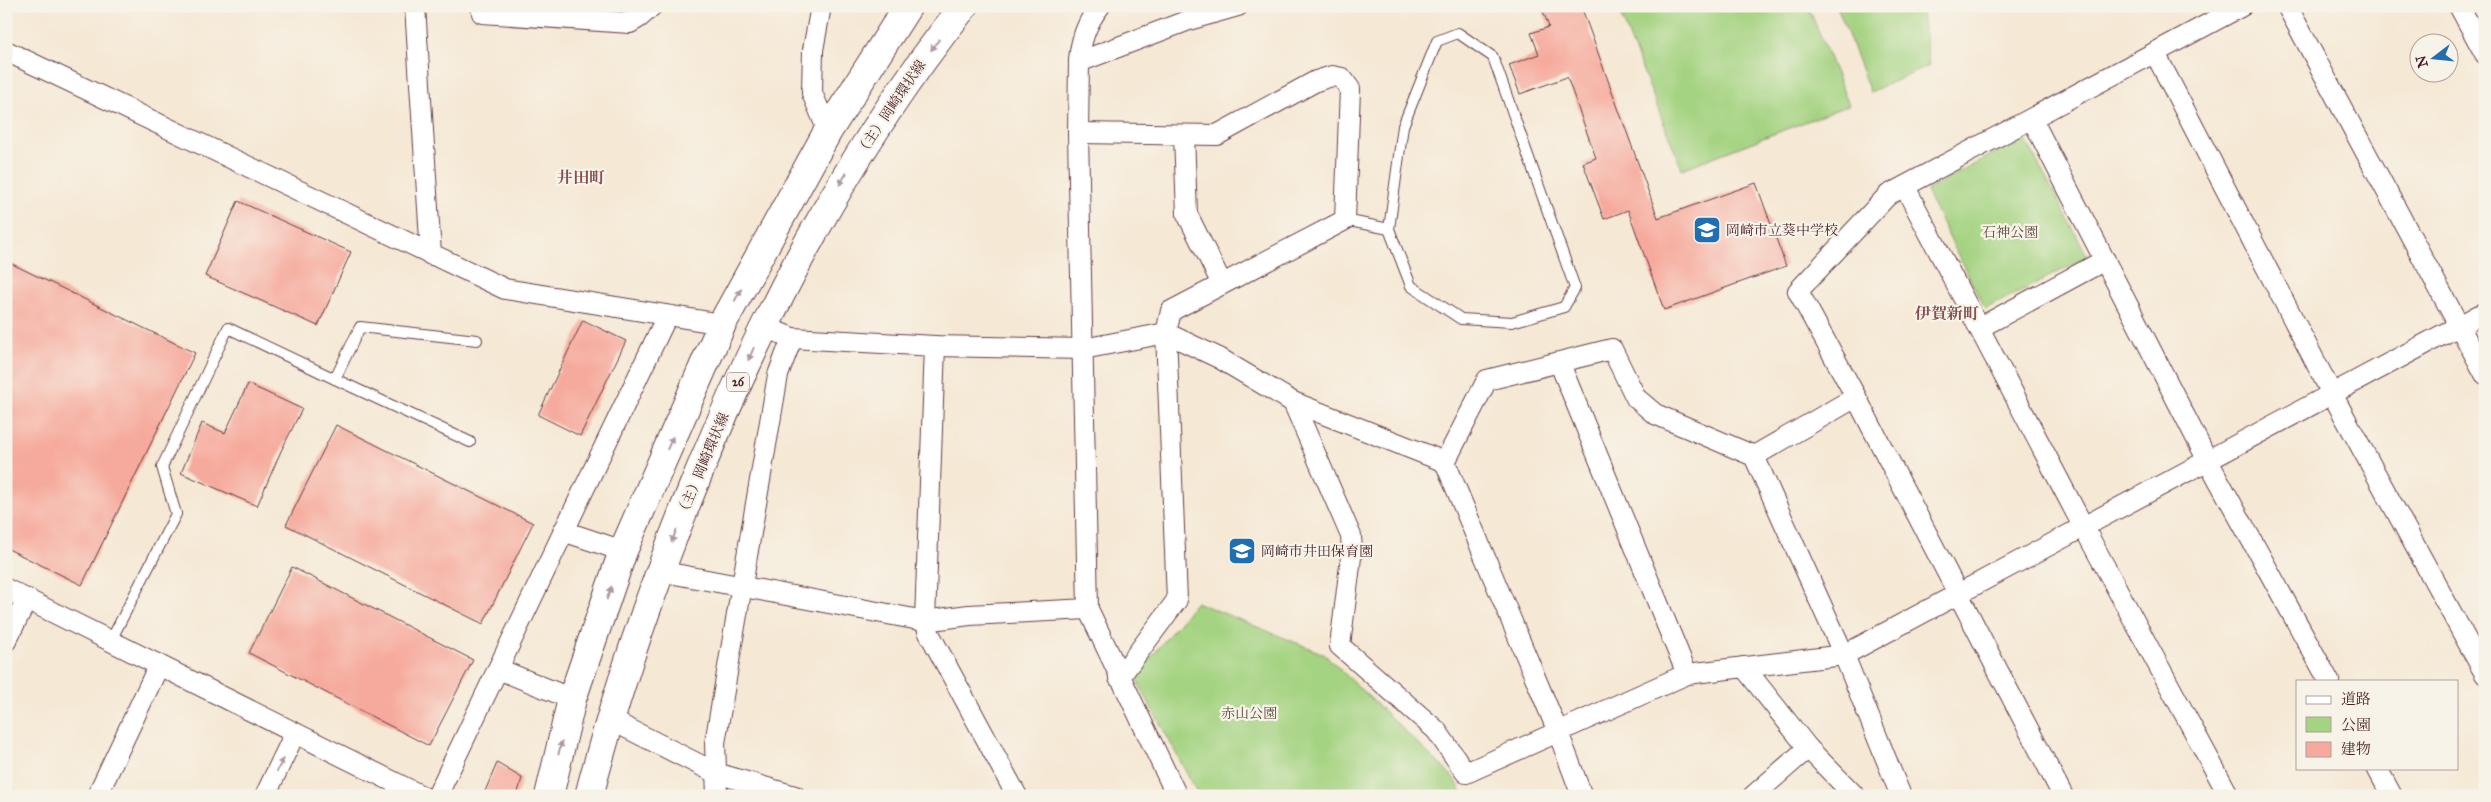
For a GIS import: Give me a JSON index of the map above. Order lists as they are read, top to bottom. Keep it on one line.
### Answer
{"streets":{"main road":["（主）岡崎環状線","26"]},"districts":["井田町","伊賀新町"],"parks":["石神公園","赤山公園"],"places":{"school or university":["岡崎市立葵中学校","岡崎市井田保育園"]},"legend":["道路","公園","建物"],"north":"left"}
